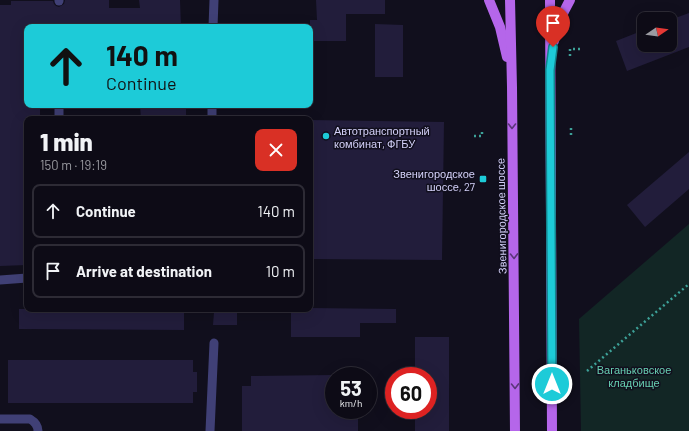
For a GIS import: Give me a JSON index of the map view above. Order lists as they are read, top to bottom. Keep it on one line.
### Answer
{"streets":{"main road":["Звенигородское шоссе"]},"parks":["Ваганьковское кладбище"],"places":{"other":["Автотранспортный комбинат, ФГБУ"],"transit":["Звенигородское шоссе, 27"]},"north":"right","page":{"turn":["140 m","Continue"],"heading":["1 min","150 m · 19:19"],"list":[{"name":"Continue","value":"140 m"},{"name":"Arrive at destination","value":"10 m"}],"speed":"53 km/h","limit":"60"}}
